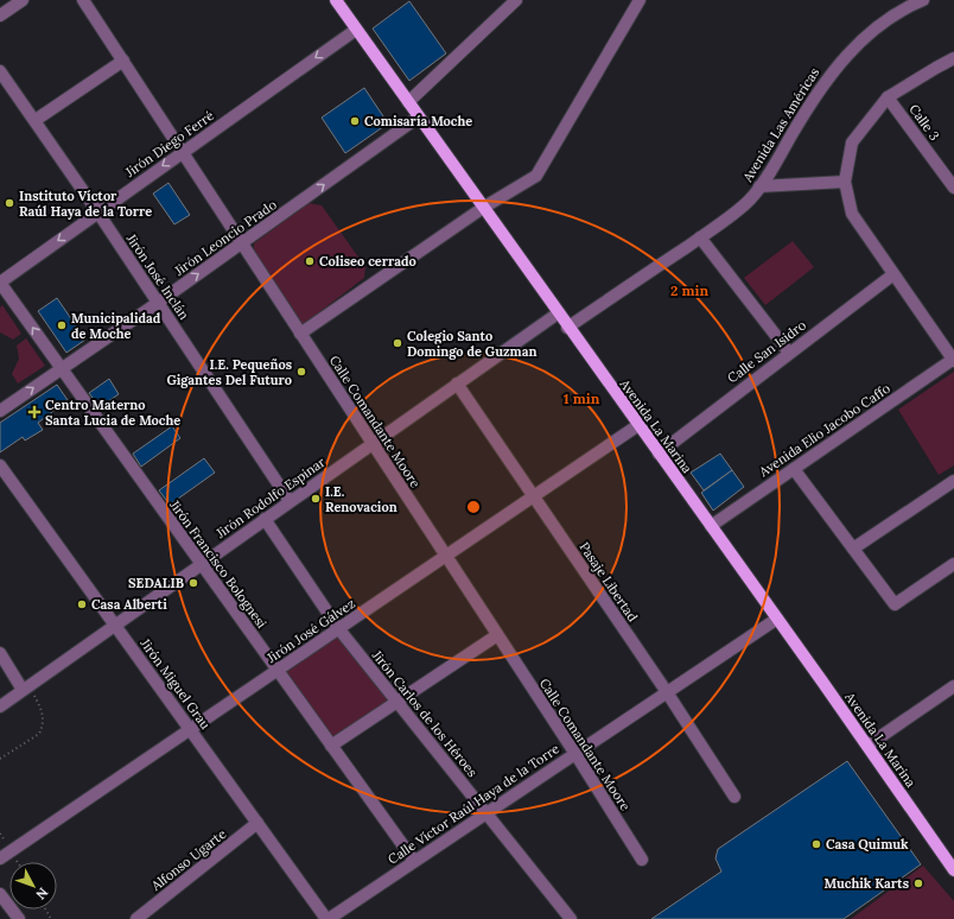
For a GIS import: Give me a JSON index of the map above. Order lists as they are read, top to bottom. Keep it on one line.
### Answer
{"streets":{"main road":["Avenida La Marina"],"street":["Calle 3","Avenida Las Américas","Jirón Diego Ferré","Jirón Leoncio Prado","Jirón José Inclán","Calle San Isidro","Calle Comandante Moore","Avenida Elio Jacobo Caffo","Jirón Rodolfo Espinar","Jirón Francisco Bolognesi","Pasaje Libertad","Jirón José Gálvez","Jirón Miguel Grau","Jirón Carlos de los Héroes","Calle Víctor Raúl Haya de la Torre","Alfonso Ugarte"]},"crossings":[["Avenida Las Américas","Avenida La Marina"],["Jirón Diego Ferré","Jirón José Inclán"],["Jirón Diego Ferré","Calle Comandante Moore"],["Jirón Diego Ferré","Avenida La Marina"],["Jirón Diego Ferré","Jirón Francisco Bolognesi"],["Jirón Leoncio Prado","Jirón José Inclán"],["Jirón Leoncio Prado","Calle Comandante Moore"],["Jirón Leoncio Prado","Avenida La Marina"],["Jirón Leoncio Prado","Jirón Francisco Bolognesi"],["Jirón José Inclán","Jirón Rodolfo Espinar"],["Calle San Isidro","Avenida La Marina"],["Calle Comandante Moore","Jirón Rodolfo Espinar"],["Calle Comandante Moore","Jirón José Gálvez"],["Calle Comandante Moore","Calle Víctor Raúl Haya de la Torre"],["Avenida La Marina","Avenida Elio Jacobo Caffo"],["Avenida La Marina","Jirón Rodolfo Espinar"],["Avenida La Marina","Jirón José Gálvez"],["Avenida La Marina","Calle Víctor Raúl Haya de la Torre"],["Jirón Rodolfo Espinar","Jirón Francisco Bolognesi"],["Jirón Rodolfo Espinar","Pasaje Libertad"],["Jirón Rodolfo Espinar","Jirón Miguel Grau"],["Jirón Rodolfo Espinar","Jirón Carlos de los Héroes"],["Jirón Francisco Bolognesi","Jirón José Gálvez"],["Jirón Francisco Bolognesi","Calle Víctor Raúl Haya de la Torre"],["Pasaje Libertad","Jirón José Gálvez"],["Pasaje Libertad","Calle Víctor Raúl Haya de la Torre"],["Jirón José Gálvez","Jirón Miguel Grau"],["Jirón José Gálvez","Jirón Carlos de los Héroes"],["Jirón Miguel Grau","Calle Víctor Raúl Haya de la Torre"],["Jirón Miguel Grau","Alfonso Ugarte"],["Jirón Carlos de los Héroes","Calle Víctor Raúl Haya de la Torre"]],"one_way":["Jirón Diego Ferré","Jirón Leoncio Prado"],"places":{"other":["Comisaría Moche","Instituto Víctor Raúl Haya de la Torre","Coliseo cerrado","Municipalidad de Moche","Colegio Santo Domingo de Guzman","I.E. Pequeños Gigantes Del Futuro","I.E. Renovacion","SEDALIB","Casa Alberti","Casa Quimuk","Muchik Karts"],"health":["Centro Materno Santa Lucia de Moche"]},"north":"bottom right","rings":["2 min","1 min"]}
